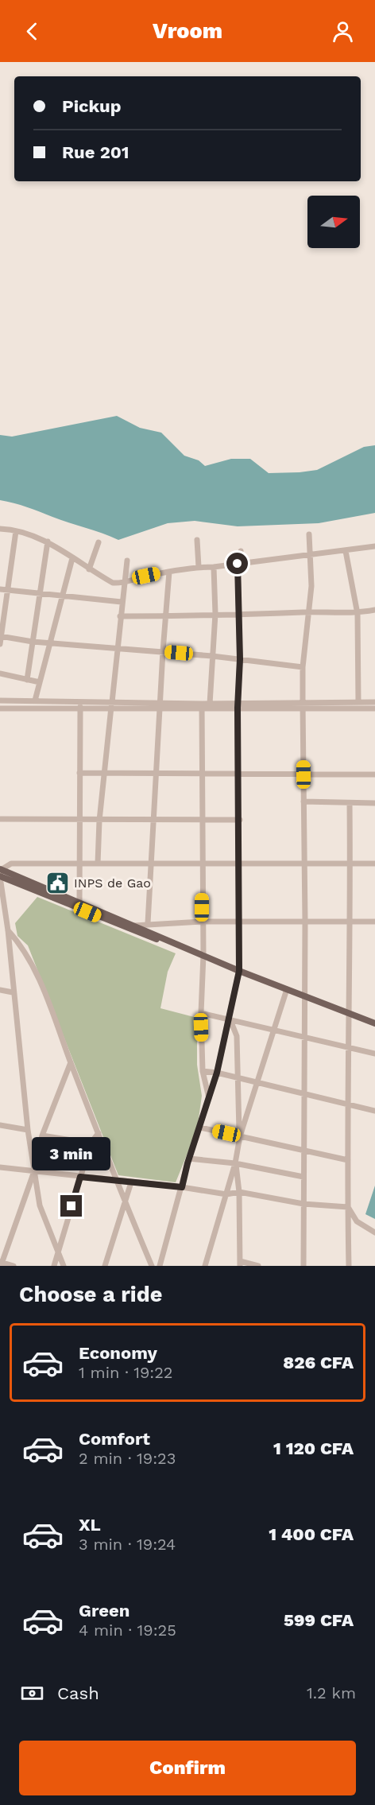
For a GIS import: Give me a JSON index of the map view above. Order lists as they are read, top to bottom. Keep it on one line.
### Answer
{"places":{"public building":["INPS de Gao"]},"north":"right","page":{"header":"Vroom","banner":["Pickup","Rue 201"],"bubble":"3 min","heading":"Choose a ride","list":[{"name":"Economy","note":"1 min · 19:22","value":"826 CFA"},{"name":"Comfort","note":"2 min · 19:23","value":"1 120 CFA"},{"name":"XL","note":"3 min · 19:24","value":"1 400 CFA"},{"name":"Green","note":"4 min · 19:25","value":"599 CFA"}],"pay":["Cash","1.2 km"],"buttons":"Confirm"}}
